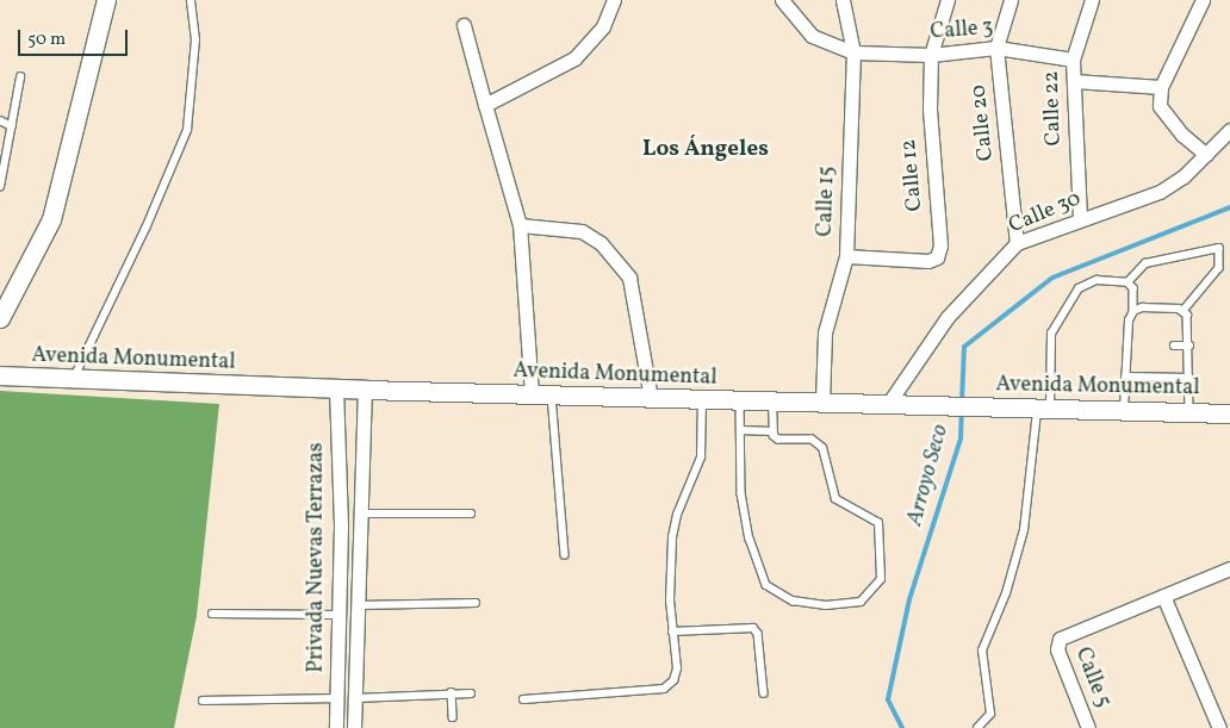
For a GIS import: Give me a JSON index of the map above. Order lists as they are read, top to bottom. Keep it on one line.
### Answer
{"streets":{"main road":["Avenida Monumental"],"street":["Calle 3","Calle 22","Calle 20","Calle 12","Calle 15","Calle 30","Privada Nuevas Terrazas","Calle 5"]},"crossings":[["Calle 3","Calle 22"],["Calle 3","Calle 20"],["Calle 3","Calle 12"],["Calle 3","Calle 15"],["Calle 22","Calle 30"],["Calle 20","Calle 30"],["Calle 12","Calle 15"],["Calle 15","Avenida Monumental"],["Calle 30","Avenida Monumental"],["Avenida Monumental","Privada Nuevas Terrazas"]],"districts":["Los Ángeles"],"water":["Arroyo Seco"],"scale_bar":"50 m"}
